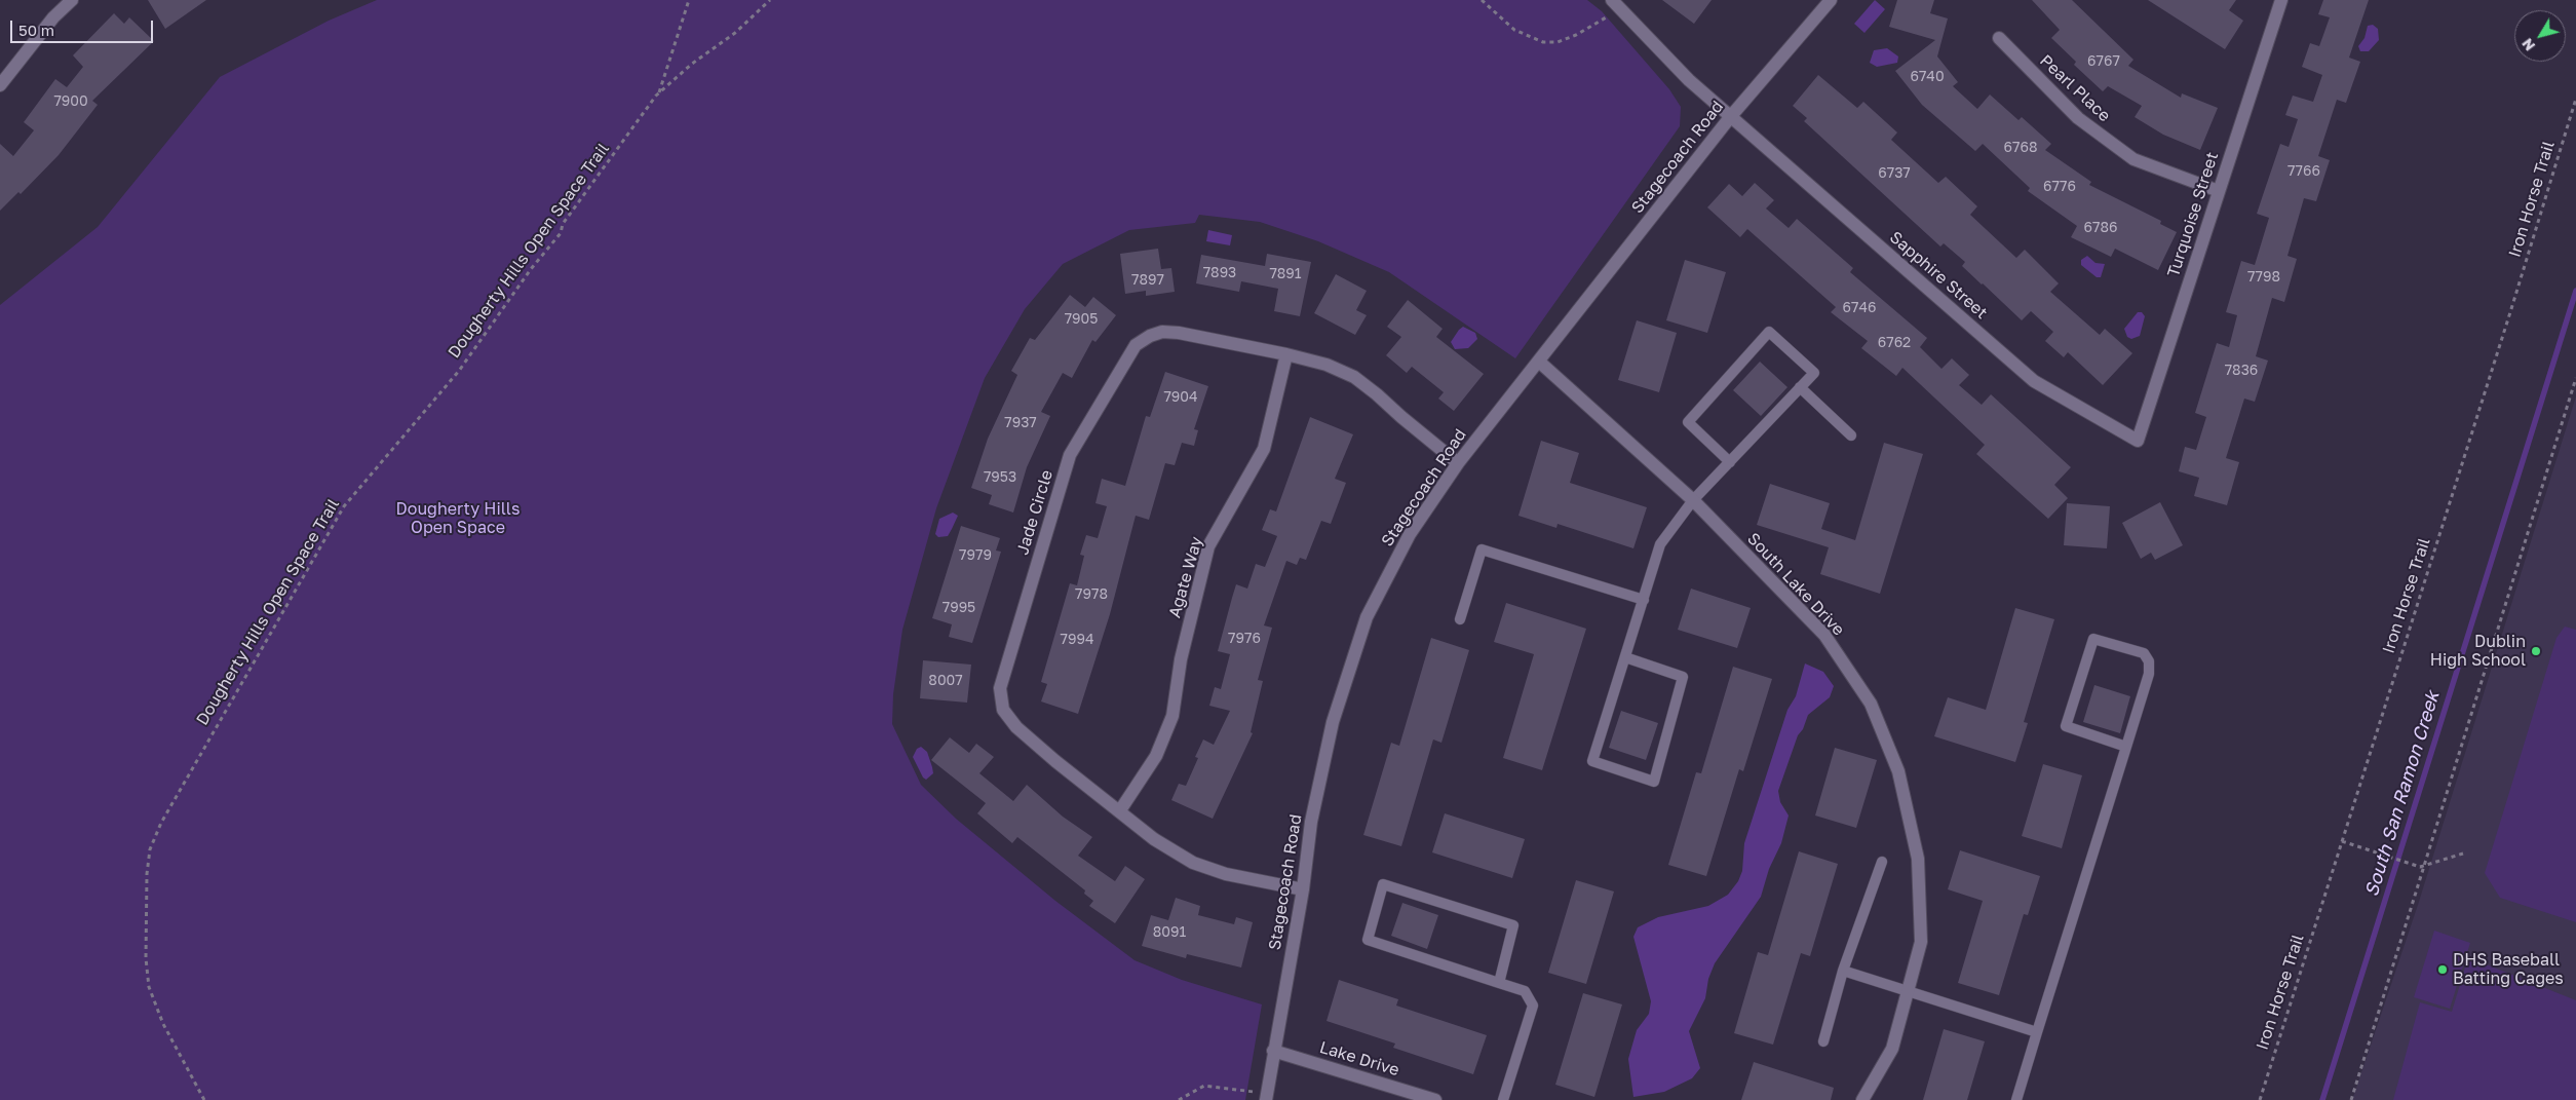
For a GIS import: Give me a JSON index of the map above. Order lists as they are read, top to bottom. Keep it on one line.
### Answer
{"streets":{"street":["Pearl Place","Stagecoach Road","Turquoise Street","Sapphire Street","Jade Circle","Agate Way","South Lake Drive","Lake Drive"],"path":["Iron Horse Trail","Dougherty Hills Open Space Trail"]},"crossings":[["Pearl Place","Turquoise Street"],["Stagecoach Road","Sapphire Street"],["Stagecoach Road","Jade Circle"],["Stagecoach Road","South Lake Drive"],["Stagecoach Road","Lake Drive"],["Turquoise Street","Sapphire Street"],["Jade Circle","Agate Way"]],"water":["South San Ramon Creek"],"parks":["Dougherty Hills Open Space"],"places":["Dublin High School","DHS Baseball Batting Cages"],"house_numbers":["6767","6740","7900","6768","7766","6737","6776","6786","7893","7891","7798","7897","6746","7905","6762","7836","7904","7937","7953","7979","7978","7995","7976","7994","8007","8091"],"scale_bar":"50 m","north":"bottom left"}
